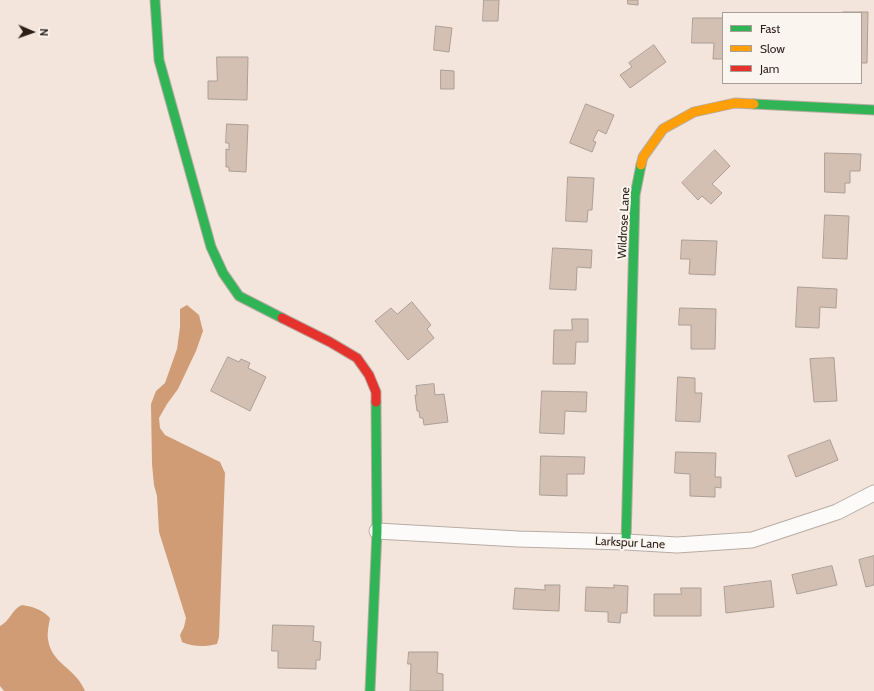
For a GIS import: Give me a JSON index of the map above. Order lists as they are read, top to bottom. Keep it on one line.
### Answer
{"streets":{"street":["Wildrose Lane","Larkspur Lane"]},"crossings":[["Wildrose Lane","Larkspur Lane"]],"legend":["Fast","Slow","Jam"],"north":"right"}
